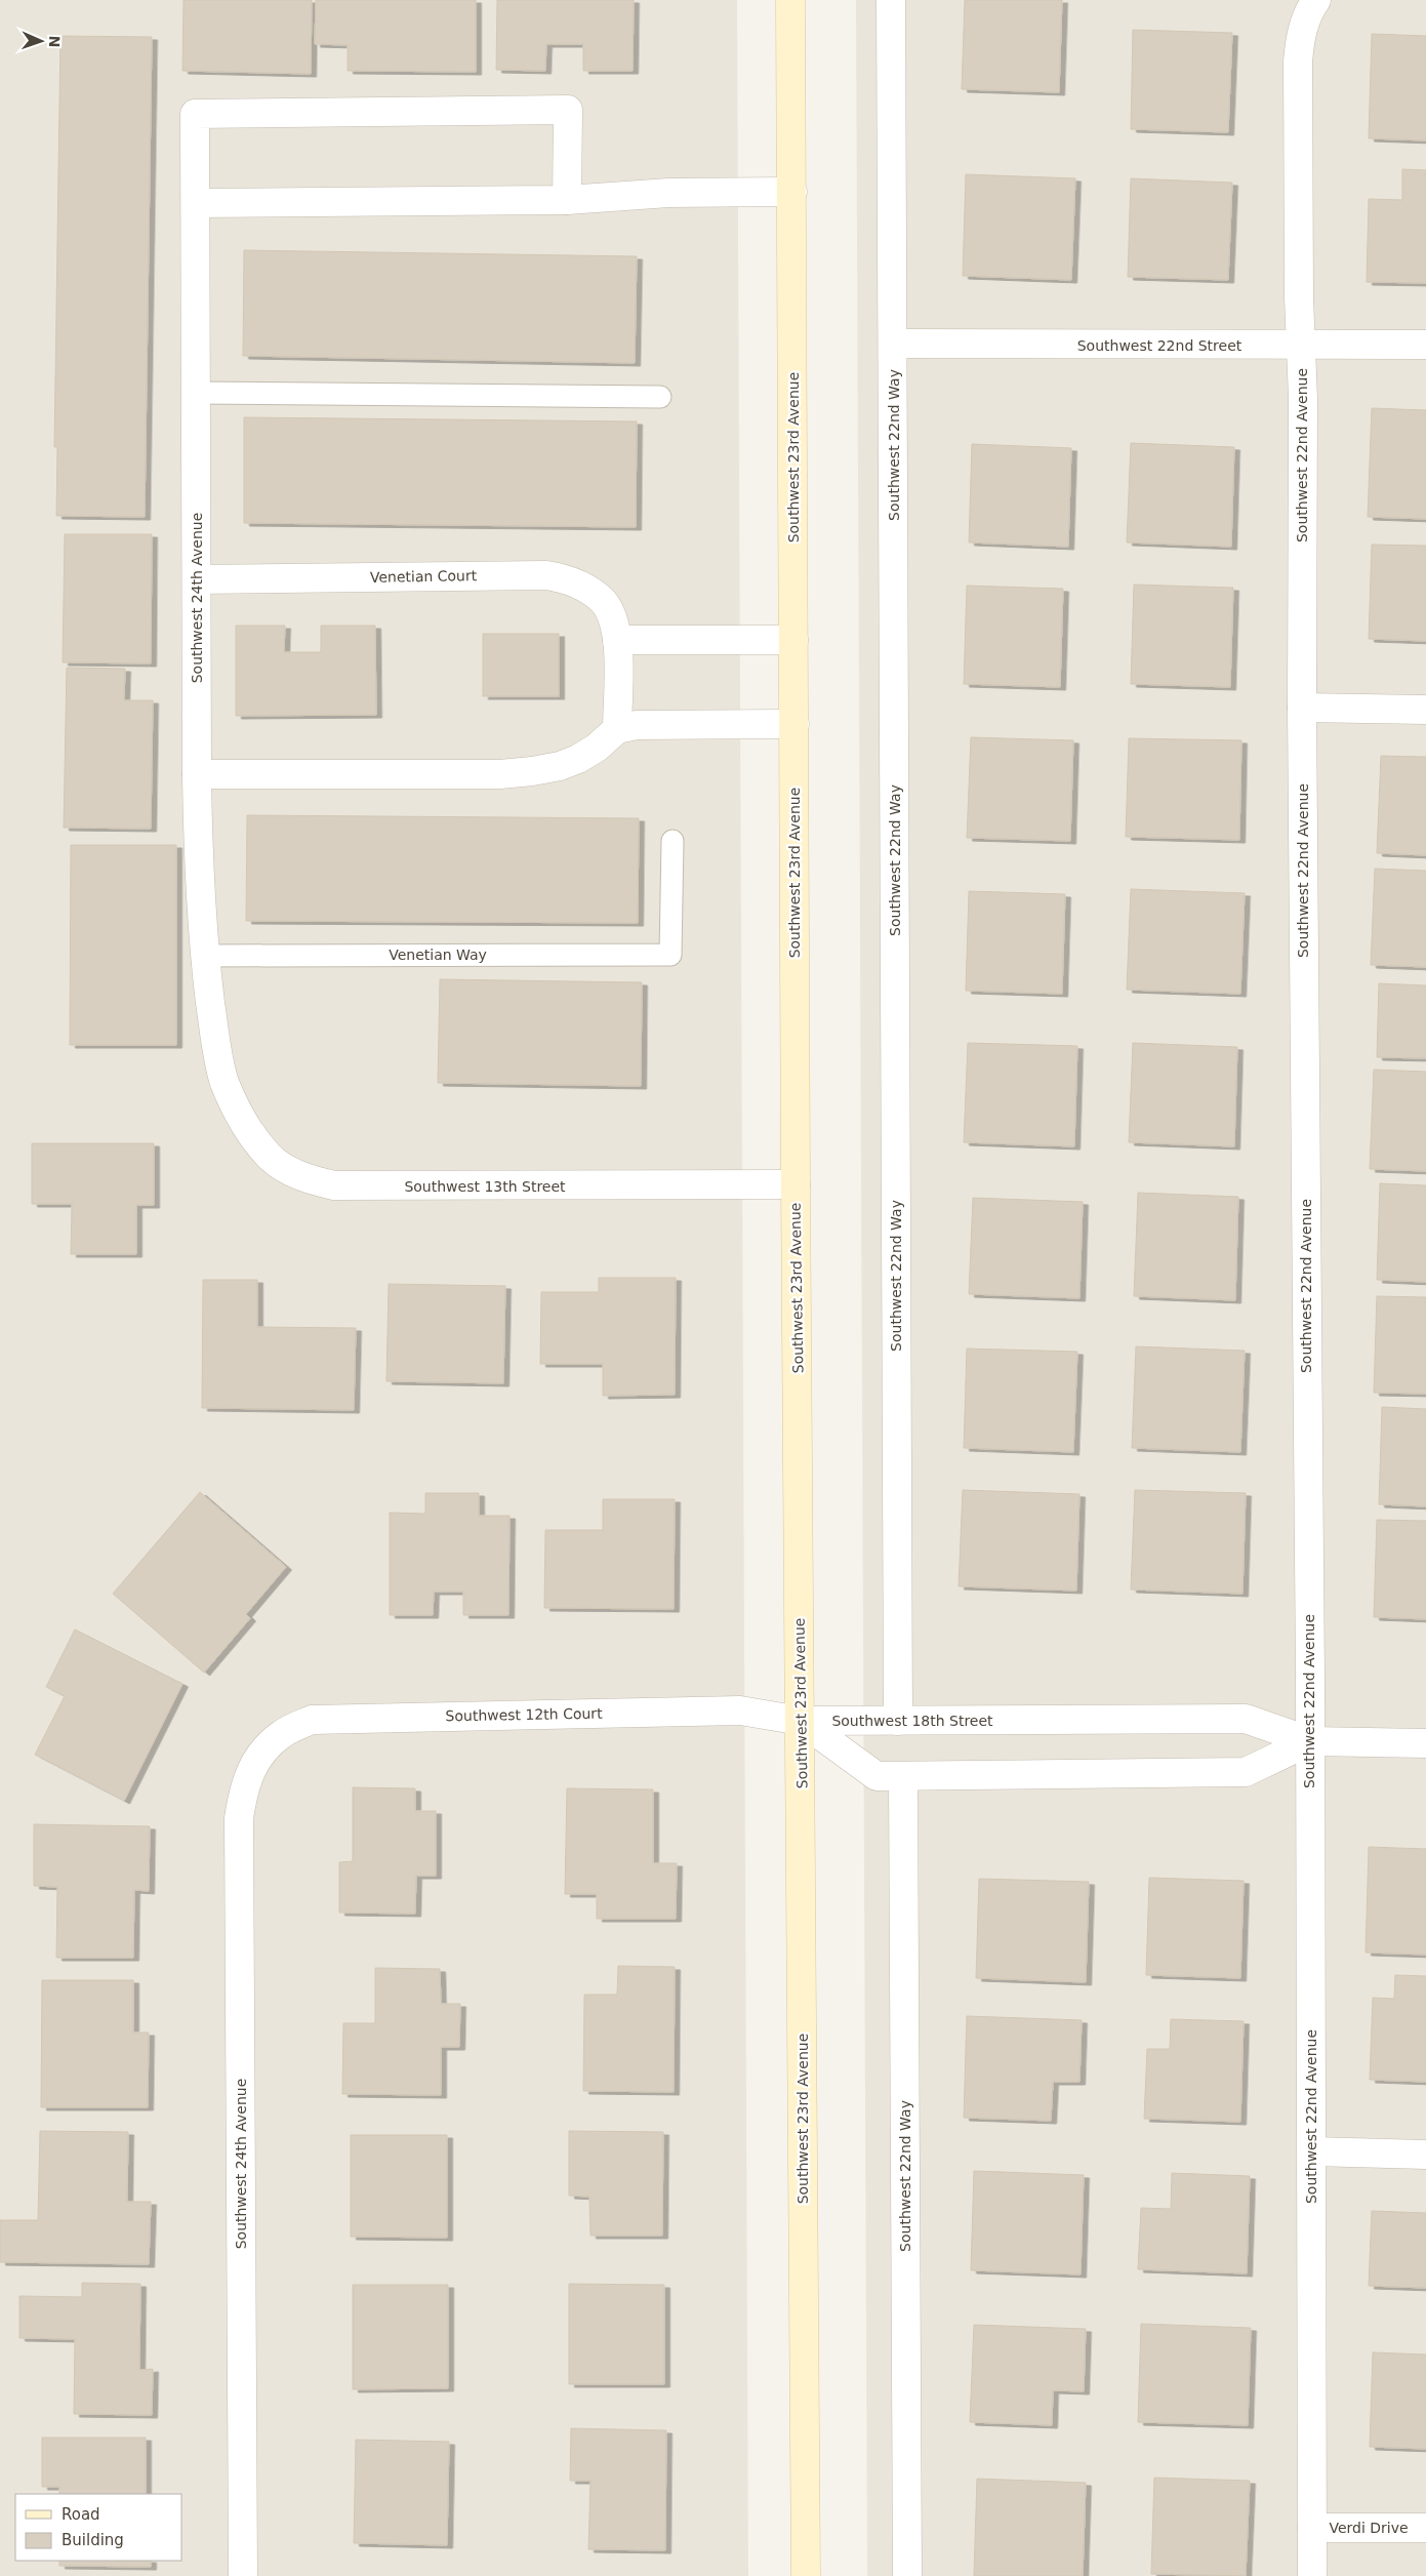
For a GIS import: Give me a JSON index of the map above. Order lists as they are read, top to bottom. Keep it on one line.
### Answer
{"streets":{"street":["Southwest 22nd Street","Southwest 22nd Way","Southwest 22nd Avenue","Southwest 23rd Avenue","Venetian Court","Southwest 24th Avenue","Southwest 13th Street","Southwest 12th Court","Southwest 18th Street","Verdi Drive"],"lane":["Venetian Way"]},"crossings":[["Southwest 22nd Street","Southwest 22nd Way"],["Southwest 22nd Street","Southwest 22nd Avenue"],["Southwest 22nd Way","Southwest 18th Street"],["Southwest 22nd Avenue","Southwest 18th Street"],["Southwest 22nd Avenue","Verdi Drive"],["Southwest 23rd Avenue","Southwest 13th Street"],["Southwest 23rd Avenue","Southwest 12th Court"],["Southwest 23rd Avenue","Southwest 18th Street"],["Venetian Court","Southwest 24th Avenue"],["Southwest 24th Avenue","Venetian Way"],["Southwest 24th Avenue","Southwest 13th Street"],["Southwest 24th Avenue","Southwest 12th Court"],["Southwest 12th Court","Southwest 18th Street"]],"legend":["Road","Building"],"north":"right"}
